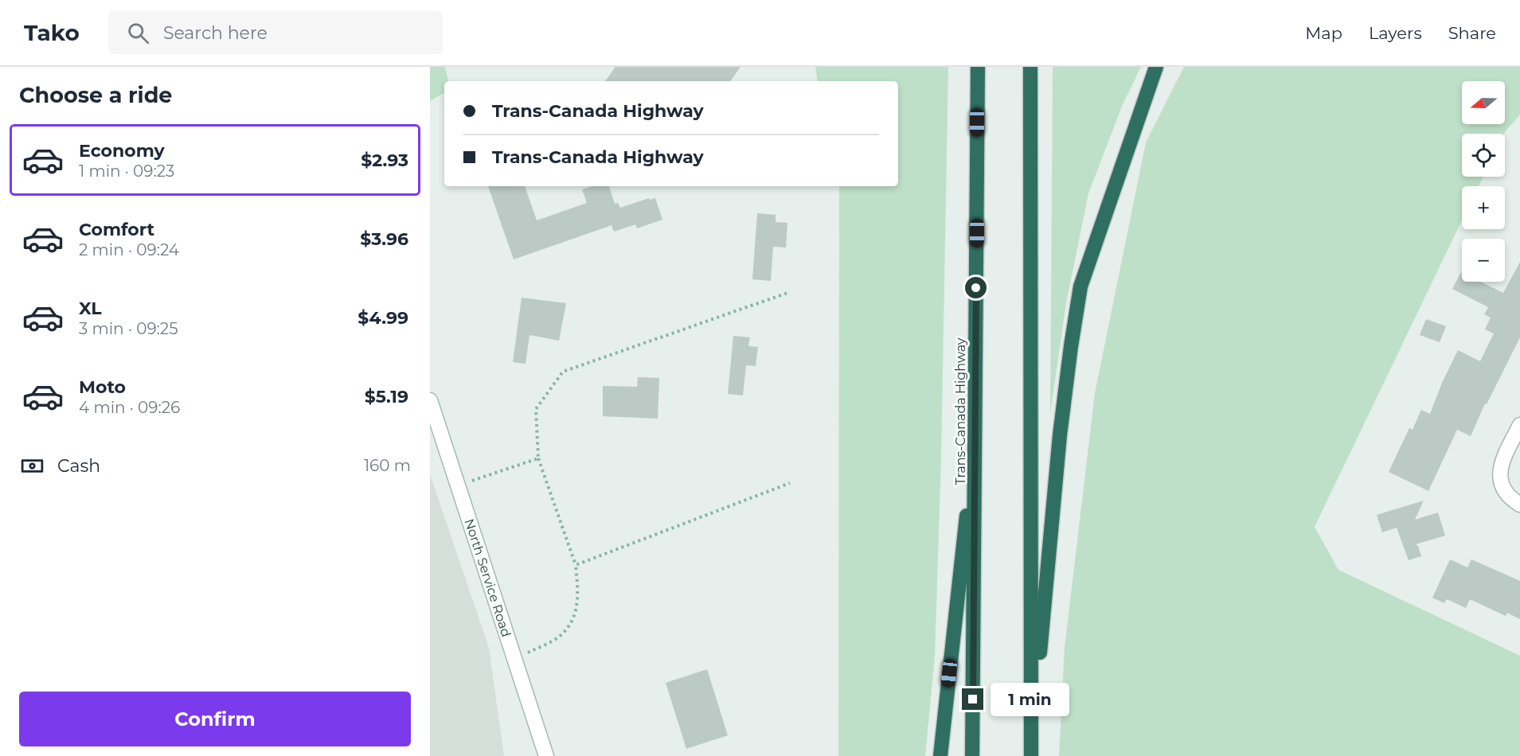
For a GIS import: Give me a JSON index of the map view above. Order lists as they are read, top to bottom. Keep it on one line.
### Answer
{"streets":{"highway":["Trans-Canada Highway"],"street":["North Service Road"]},"north":"left","page":{"header":"Tako","search":"Search here","nav":["Map","Layers","Share"],"heading":"Choose a ride","map_buttons":["+","−"],"banner":["Trans-Canada Highway","Trans-Canada Highway"],"list":[{"name":"Economy","note":"1 min · 09:23","value":"$2.93"},{"name":"Comfort","note":"2 min · 09:24","value":"$3.96"},{"name":"XL","note":"3 min · 09:25","value":"$4.99"},{"name":"Moto","note":"4 min · 09:26","value":"$5.19"}],"pay":["Cash","160 m"],"buttons":"Confirm","bubble":"1 min"}}
